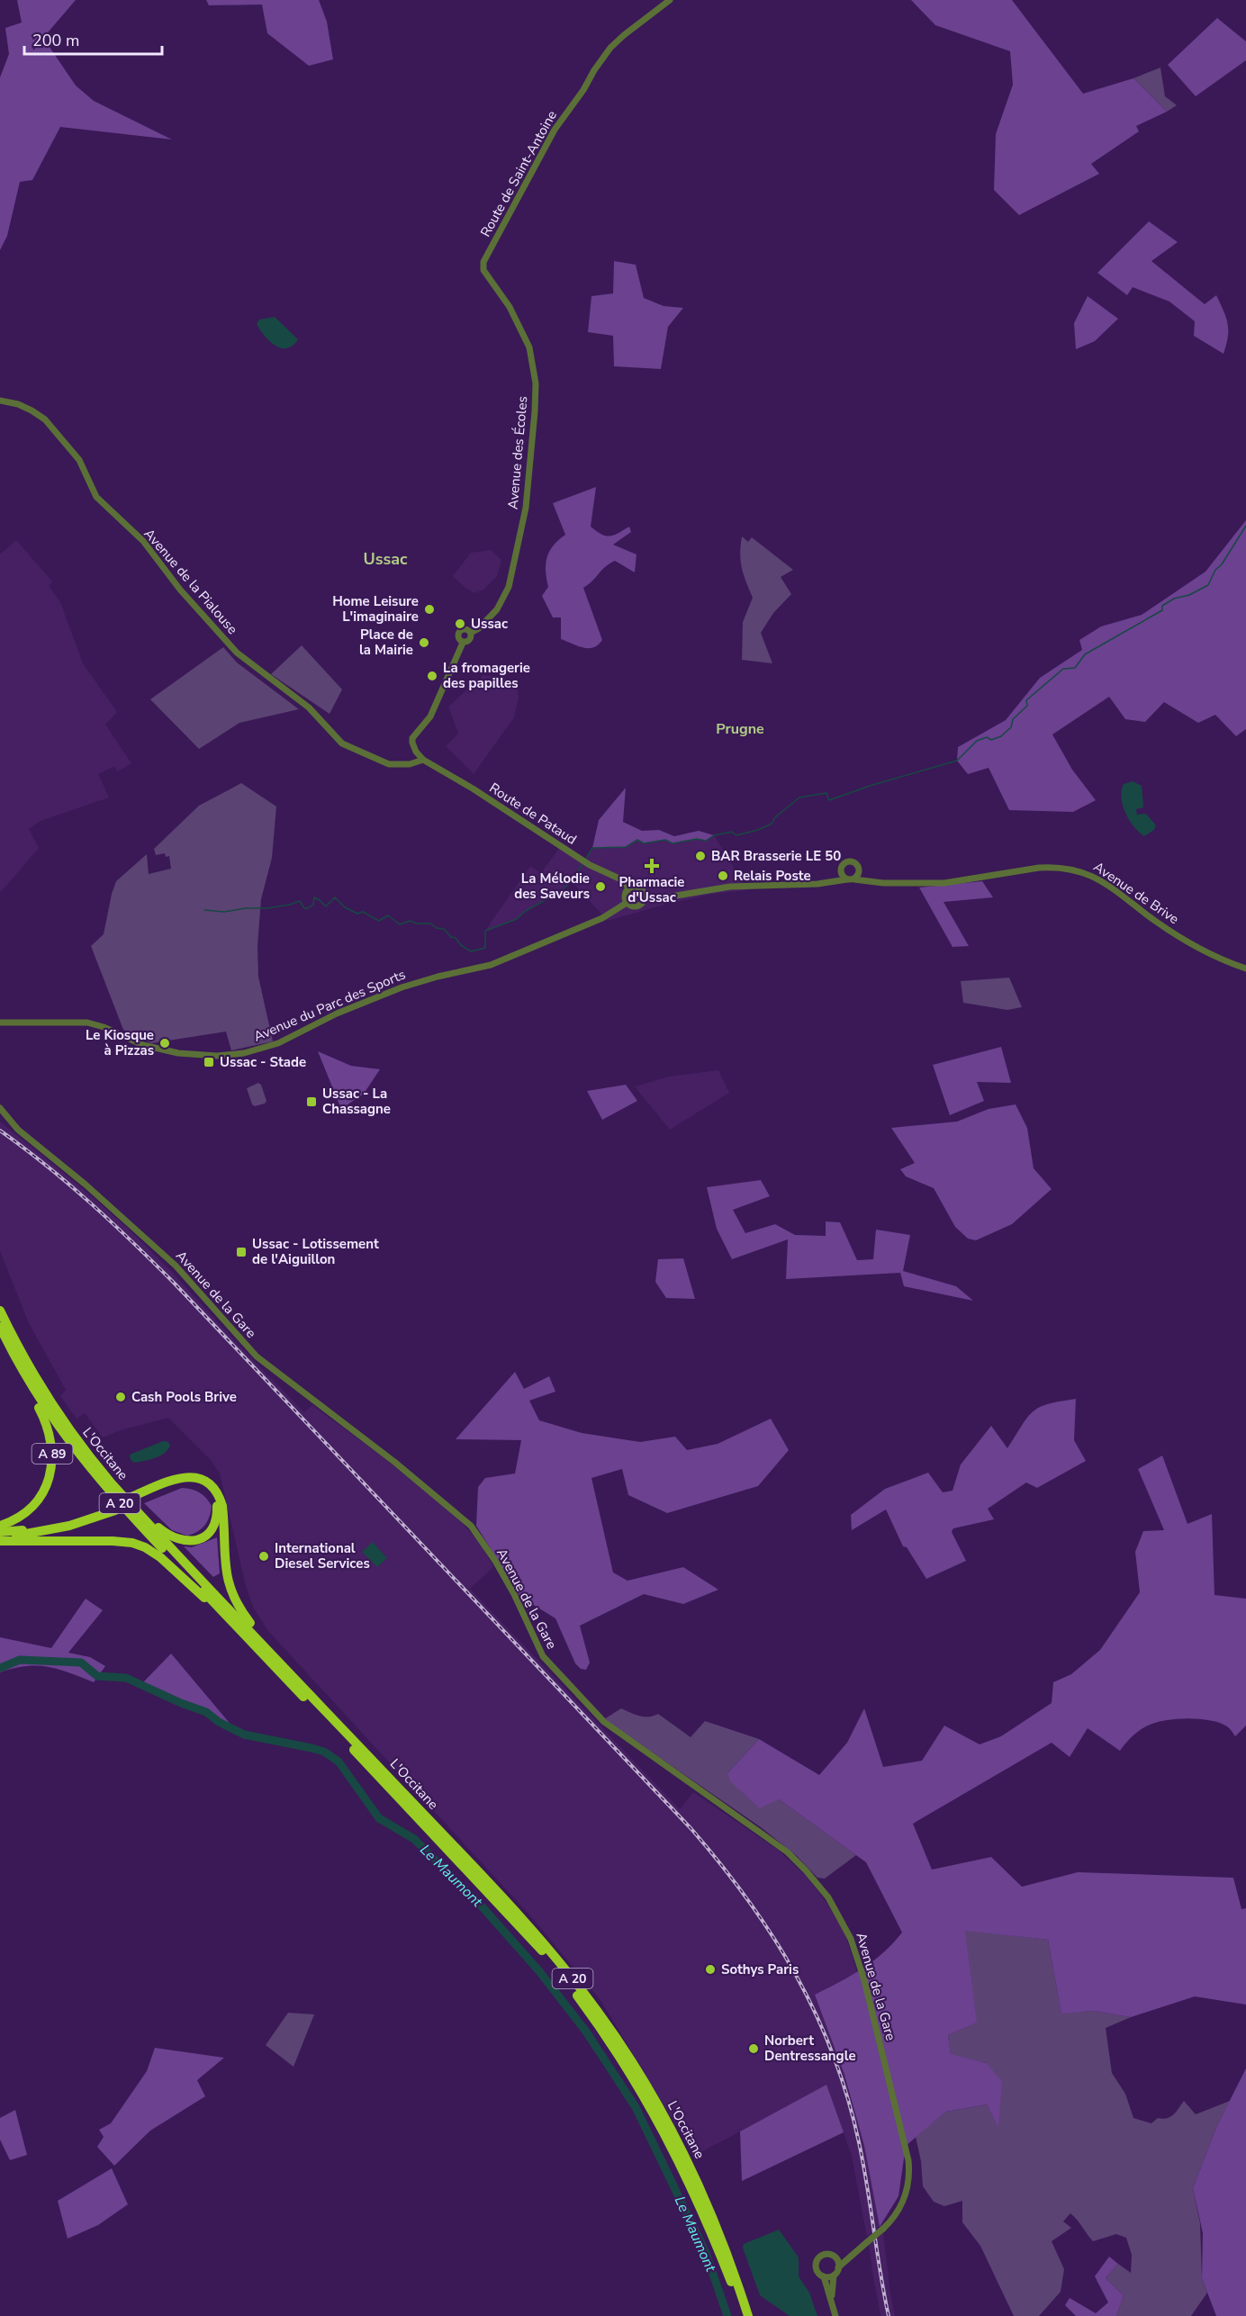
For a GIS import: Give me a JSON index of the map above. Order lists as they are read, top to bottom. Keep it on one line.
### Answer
{"streets":{"highway":["A 89","L'Occitane","A 20"],"street":["Route de Saint-Antoine","Avenue des Écoles","Avenue de la Pialouse","Route de Pataud","Avenue de Brive","Avenue du Parc des Sports","Avenue de la Gare"]},"crossings":[["Route de Saint-Antoine","Avenue des Écoles"],["Avenue de la Pialouse","Route de Pataud"],["Route de Pataud","Avenue de Brive"],["Route de Pataud","Avenue du Parc des Sports"],["Avenue de Brive","Avenue du Parc des Sports"],["A 89","L'Occitane"]],"districts":["Ussac","Prugne"],"water":["Le Maumont"],"places":{"other":["Home Leisure L'imaginaire","Ussac","Place de la Mairie","La fromagerie des papilles","BAR Brasserie LE 50","Relais Poste","La Mélodie des Saveurs","Le Kiosque à Pizzas","Cash Pools Brive","International Diesel Services","Sothys Paris","Norbert Dentressangle"],"health":["Pharmacie d'Ussac"],"transit":["Ussac - Stade","Ussac - La Chassagne","Ussac - Lotissement de l'Aiguillon"]},"scale_bar":"200 m"}
